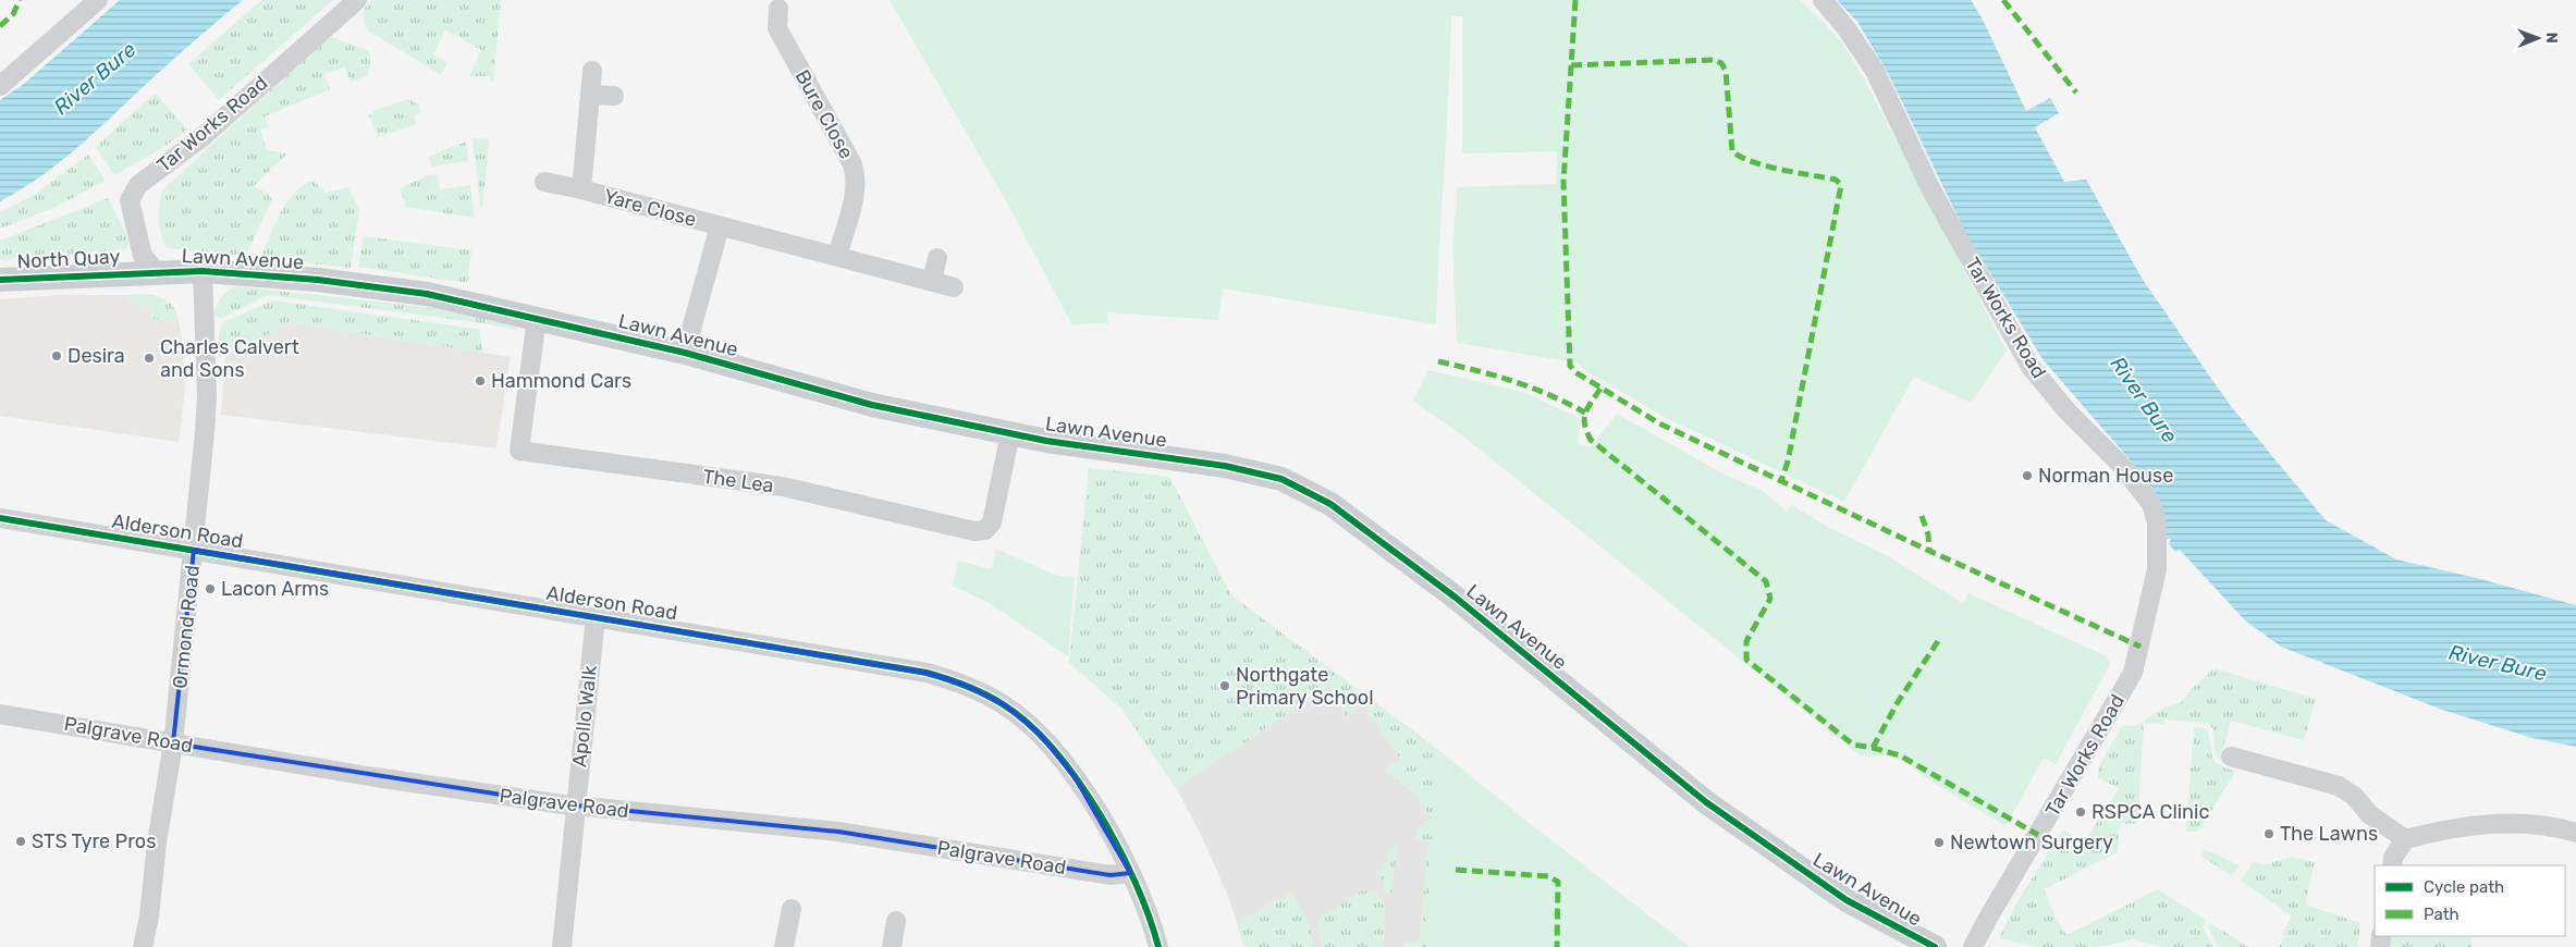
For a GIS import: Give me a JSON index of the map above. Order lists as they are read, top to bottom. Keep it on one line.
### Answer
{"streets":{"main road":["North Quay","Lawn Avenue"],"street":["Bure Close","Tar Works Road","Yare Close","The Lea","Alderson Road","Ormond Road","Apollo Walk","Palgrave Road"]},"crossings":[["Tar Works Road","North Quay"],["Tar Works Road","Lawn Avenue"],["North Quay","Lawn Avenue"],["Lawn Avenue","The Lea"],["Lawn Avenue","Ormond Road"],["Alderson Road","Ormond Road"],["Alderson Road","Apollo Walk"],["Alderson Road","Palgrave Road"],["Ormond Road","Palgrave Road"],["Apollo Walk","Palgrave Road"]],"water":["River Bure"],"places":["Desira","Charles Calvert and Sons","Hammond Cars","Norman House","Lacon Arms","Northgate Primary School","RSPCA Clinic","The Lawns","STS Tyre Pros","Newtown Surgery"],"legend":["Cycle path","Path"],"north":"right"}
